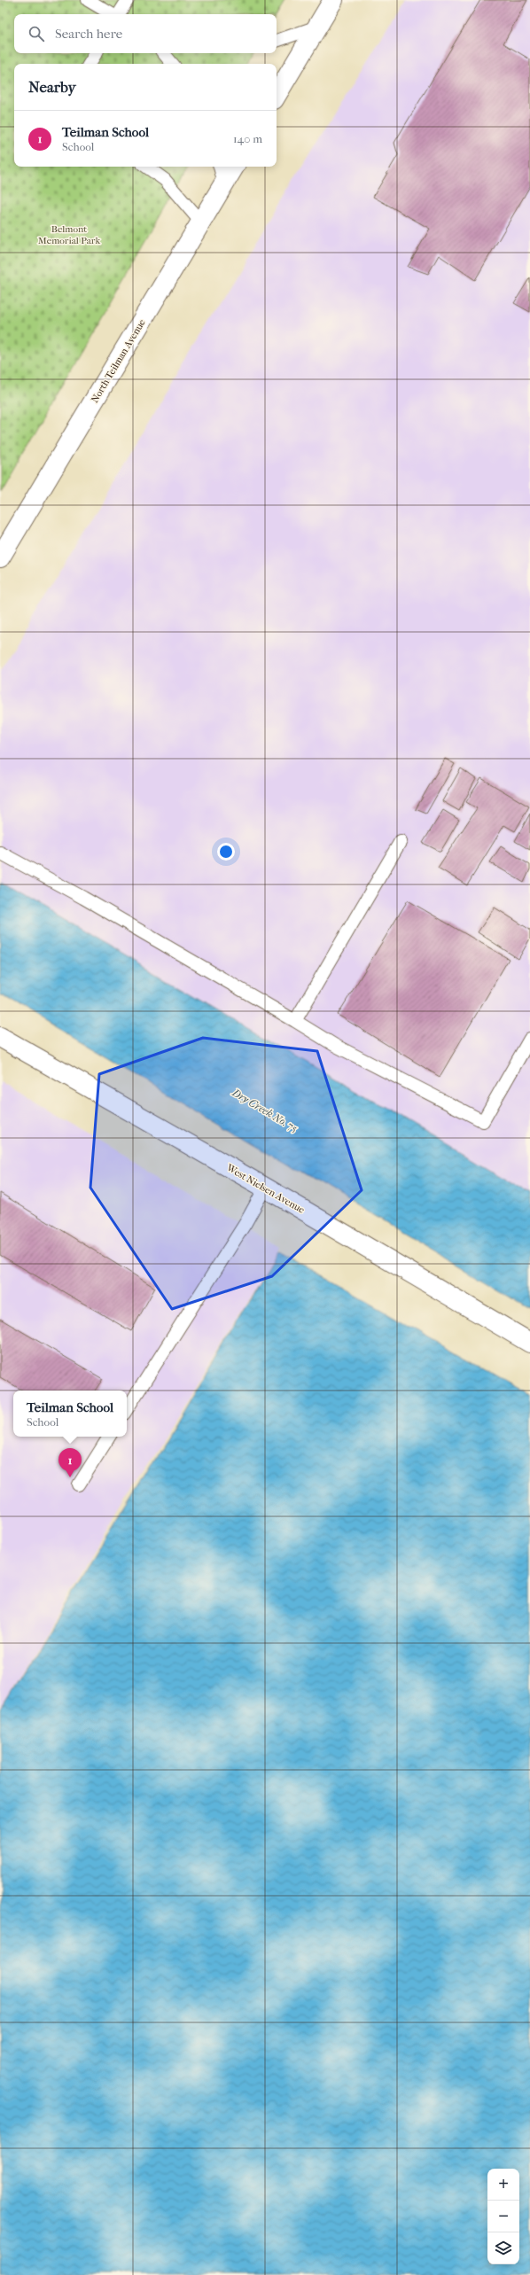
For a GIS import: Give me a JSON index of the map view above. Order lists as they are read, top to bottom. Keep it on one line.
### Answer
{"streets":{"street":["North Teilman Avenue","West Nielsen Avenue"]},"water":["Dry Creek No. 75"],"parks":["Belmont Memorial Park"],"page":{"search":"Search here","heading":"Nearby","list":[{"mark":"1","name":"Teilman School","note":"School","value":"140 m"}],"popup":["Teilman School","School"],"pins":"1","map_buttons":["+","−"]}}
